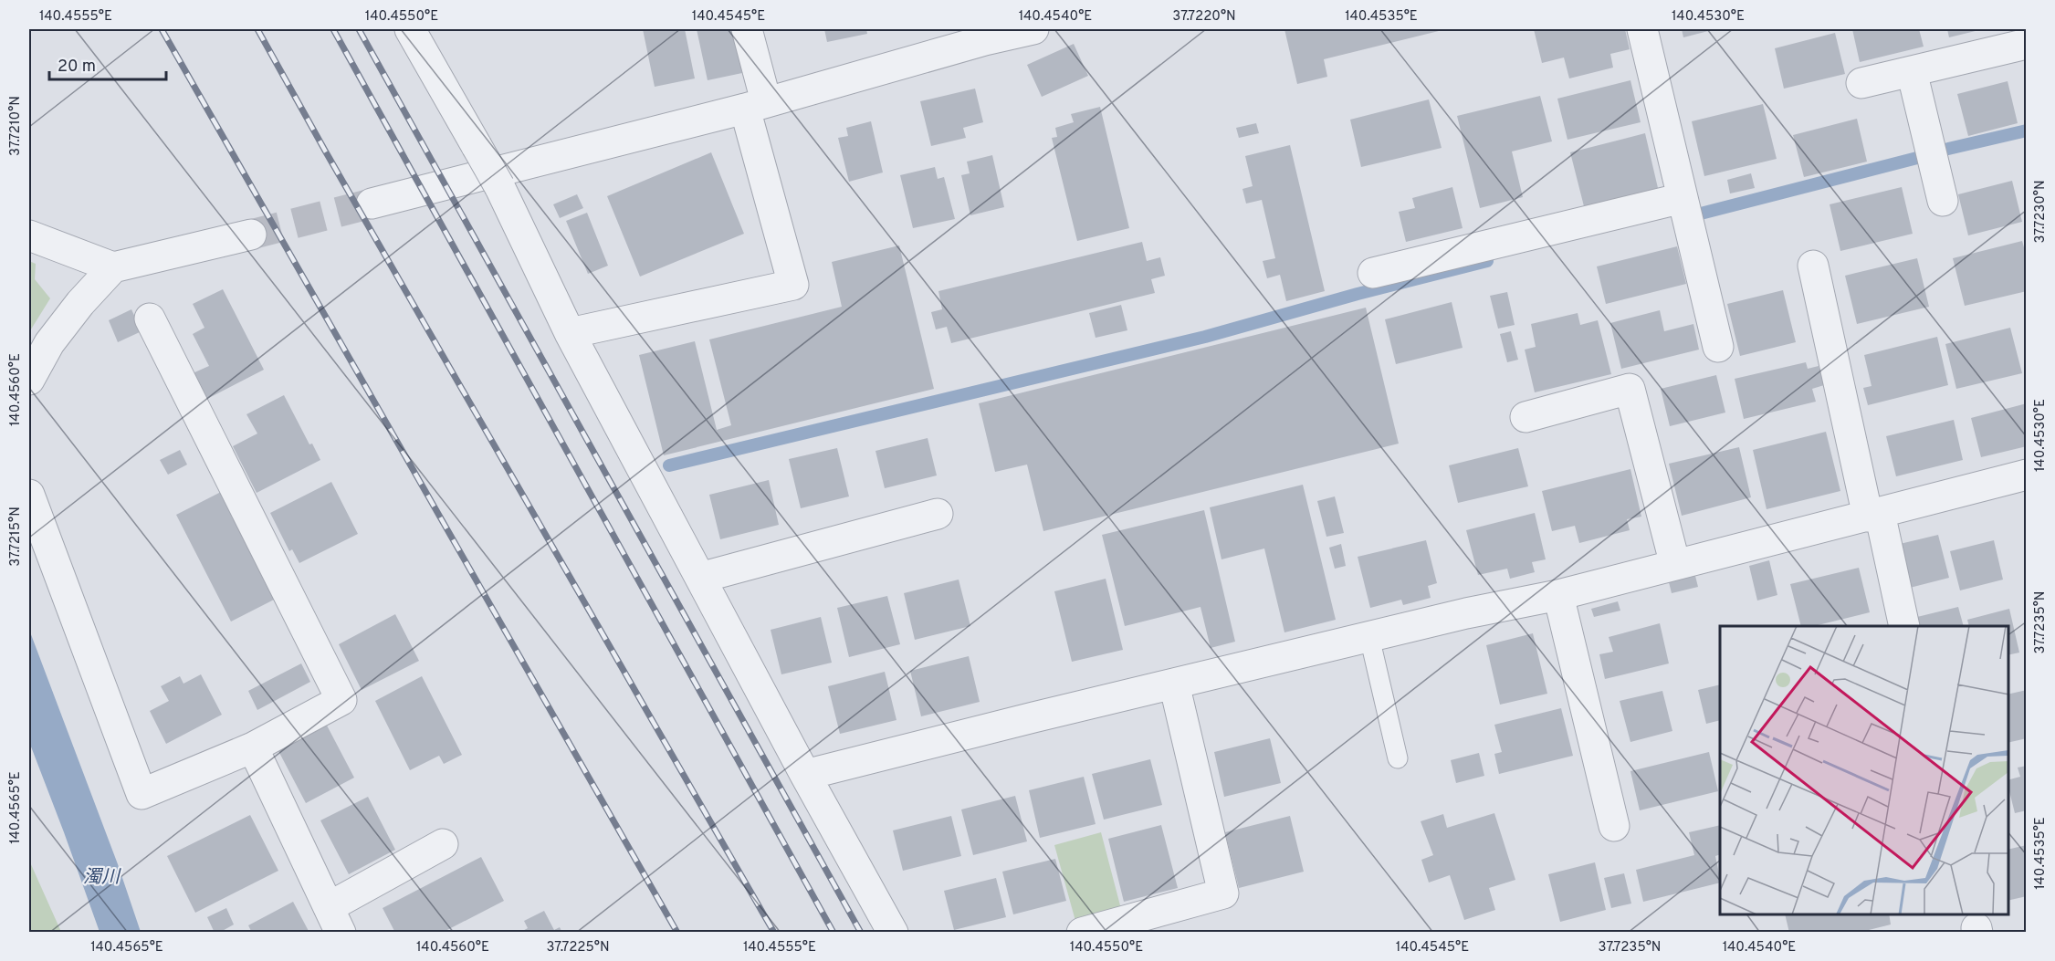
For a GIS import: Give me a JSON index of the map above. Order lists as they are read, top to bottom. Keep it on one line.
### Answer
{"water":["濁川"],"scale_bar":"20 m","coordinates":["140.4555°E","140.4550°E","140.4545°E","140.4540°E","37.7220°N","140.4535°E","140.4530°E","37.7210°N","37.7230°N","140.4560°E","37.7215°N","37.7235°N","140.4565°E","37.7225°N"]}
